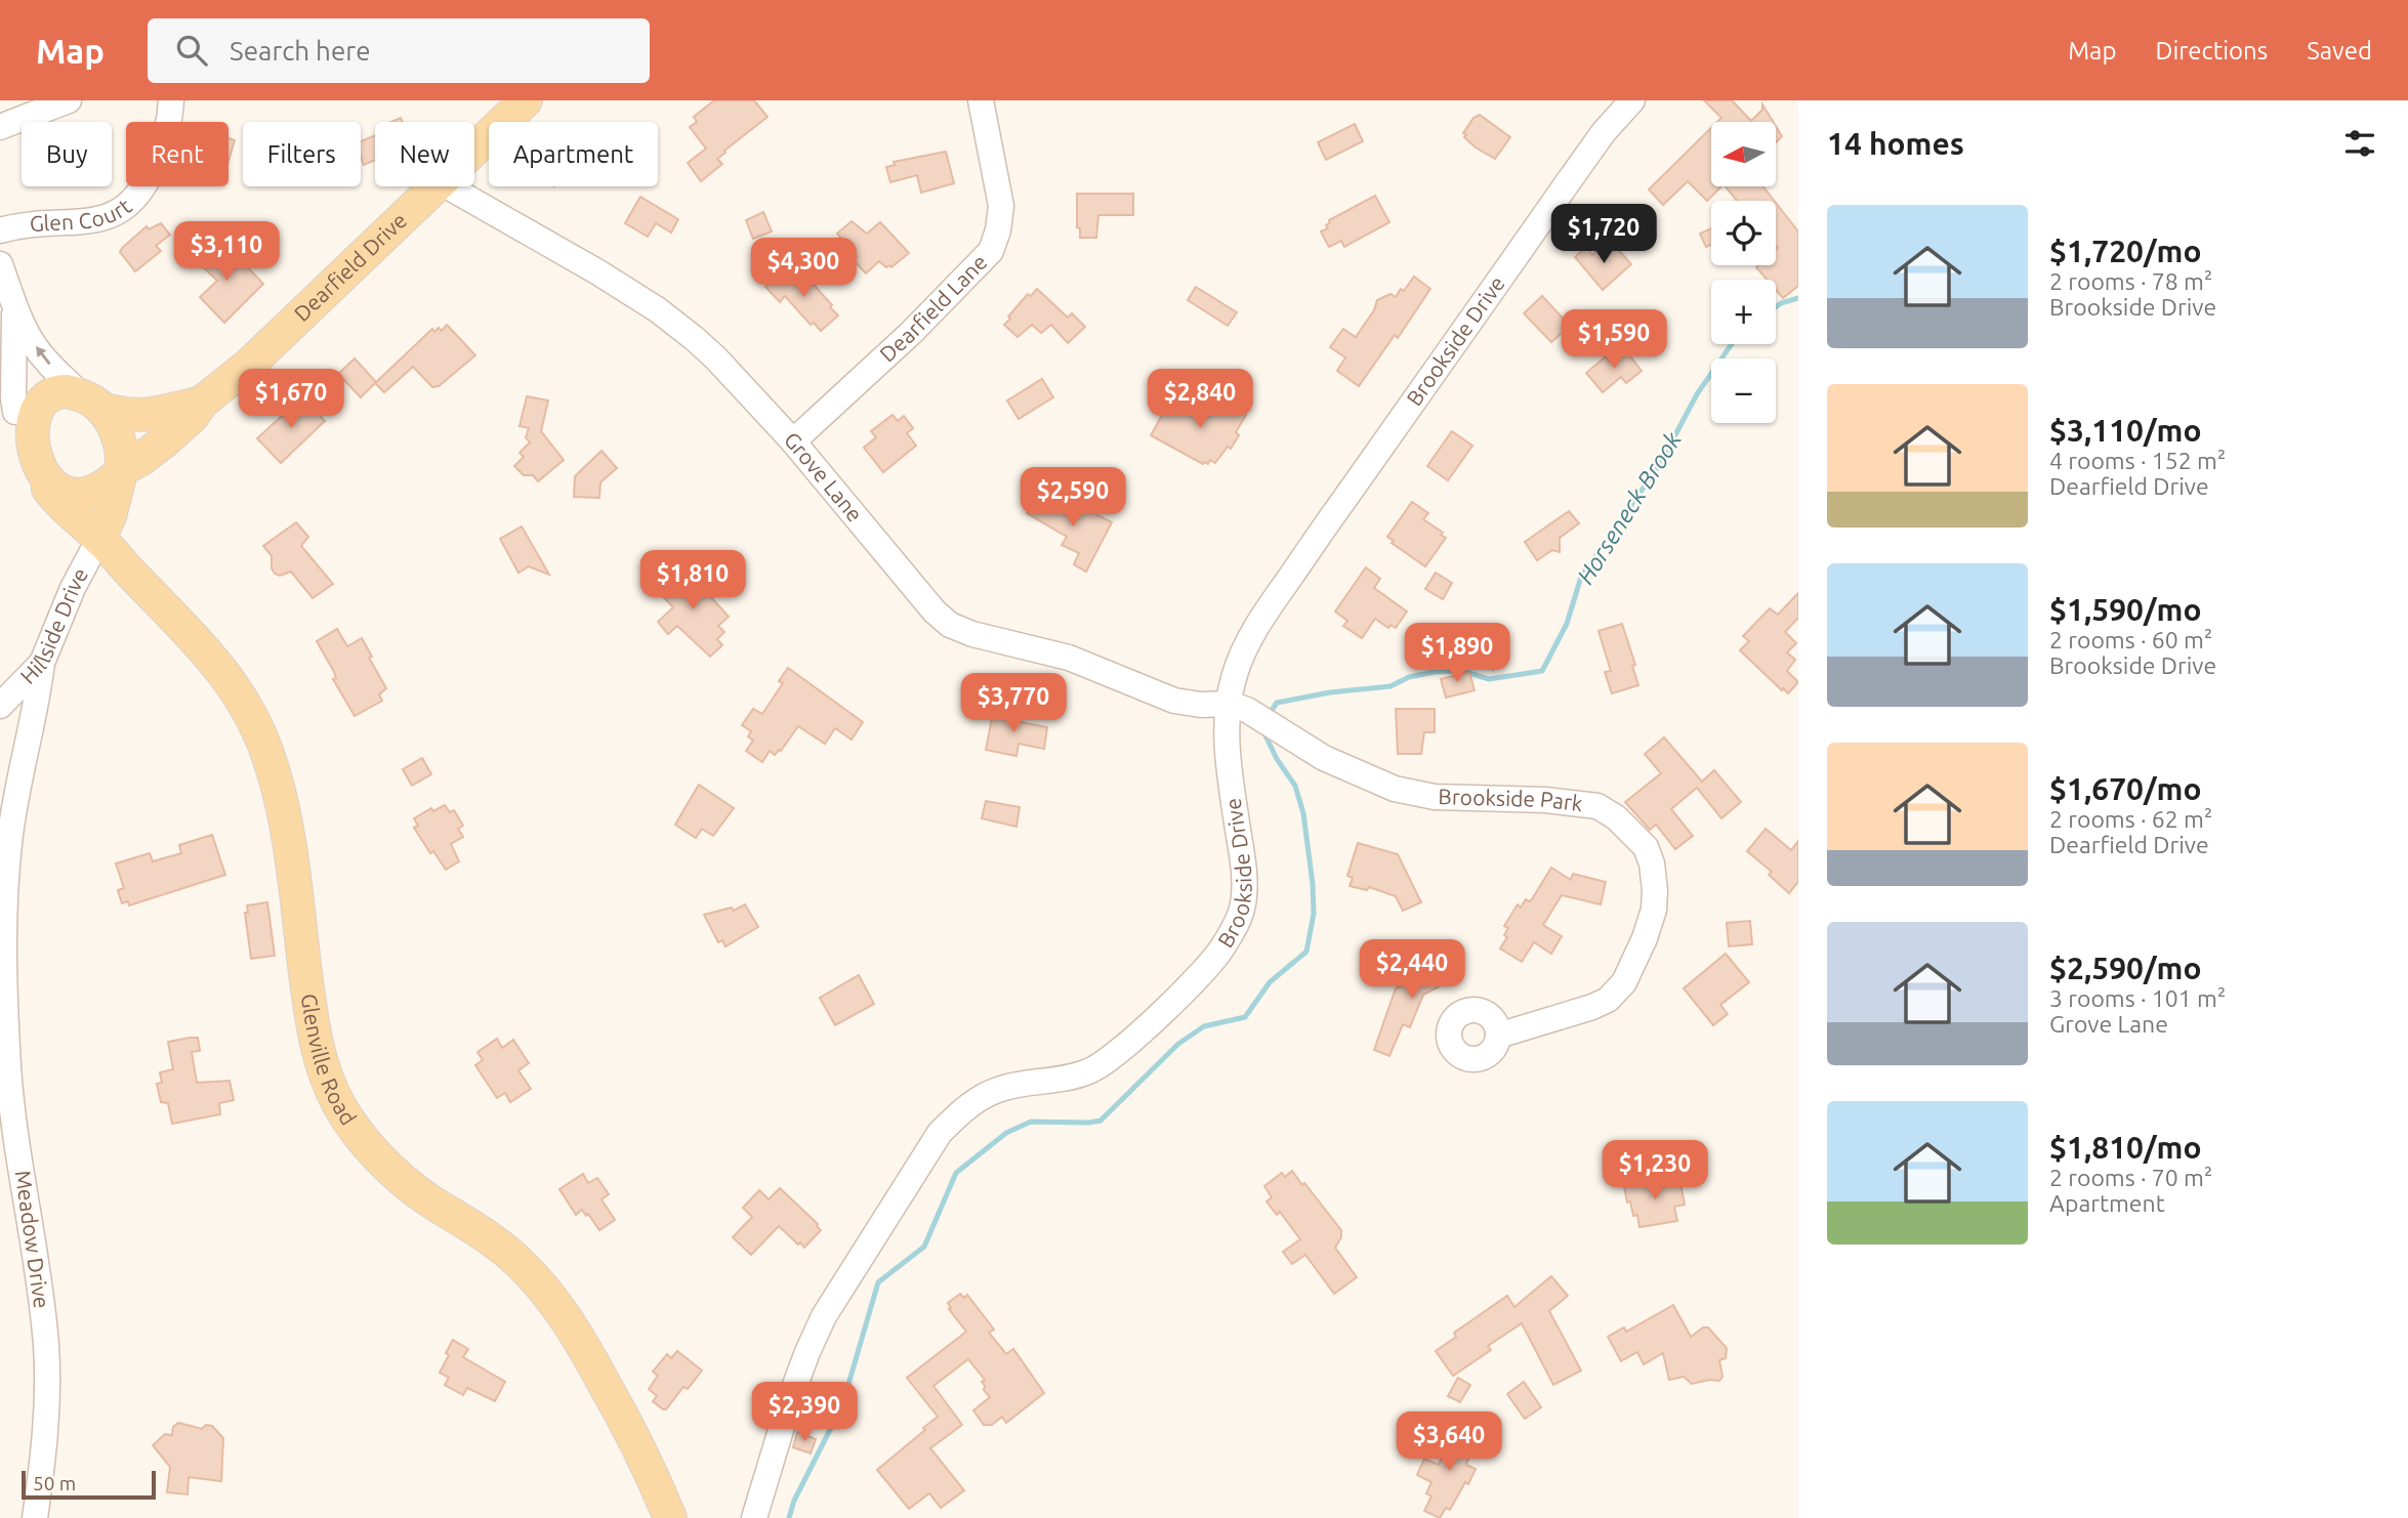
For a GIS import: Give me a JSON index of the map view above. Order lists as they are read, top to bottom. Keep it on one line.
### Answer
{"streets":{"main road":["Dearfield Drive","Glenville Road"],"street":["Glen Court","Dearfield Lane","Brookside Drive","Grove Lane","Hillside Drive","Brookside Park","Meadow Drive"]},"crossings":[["Dearfield Drive","Glenville Road"],["Dearfield Lane","Grove Lane"],["Brookside Drive","Grove Lane"],["Brookside Drive","Brookside Park"],["Grove Lane","Brookside Park"],["Hillside Drive","Glenville Road"],["Hillside Drive","Meadow Drive"]],"water":["Horseneck Brook"],"scale_bar":"50 m","north":"left","page":{"header":"Map","search":"Search here","nav":["Map","Directions","Saved"],"heading":"14 homes","map_buttons":["+","−"],"chip":["Buy","Rent","Filters","New","Apartment"],"list":[{"name":"$1,720/mo","note":"2 rooms · 78 m² · Brookside Drive"},{"name":"$3,110/mo","note":"4 rooms · 152 m² · Dearfield Drive"},{"name":"$1,590/mo","note":"2 rooms · 60 m² · Brookside Drive"},{"name":"$1,670/mo","note":"2 rooms · 62 m² · Dearfield Drive"},{"name":"$2,590/mo","note":"3 rooms · 101 m² · Grove Lane"},{"name":"$1,810/mo","note":"2 rooms · 70 m² · Apartment"}],"price":["$1,720","$3,110","$4,300","$1,590","$1,670","$2,840","$2,590","$1,810","$1,890","$3,770","$2,440","$1,230","$2,390","$3,640"],"scale":"50 m"}}
